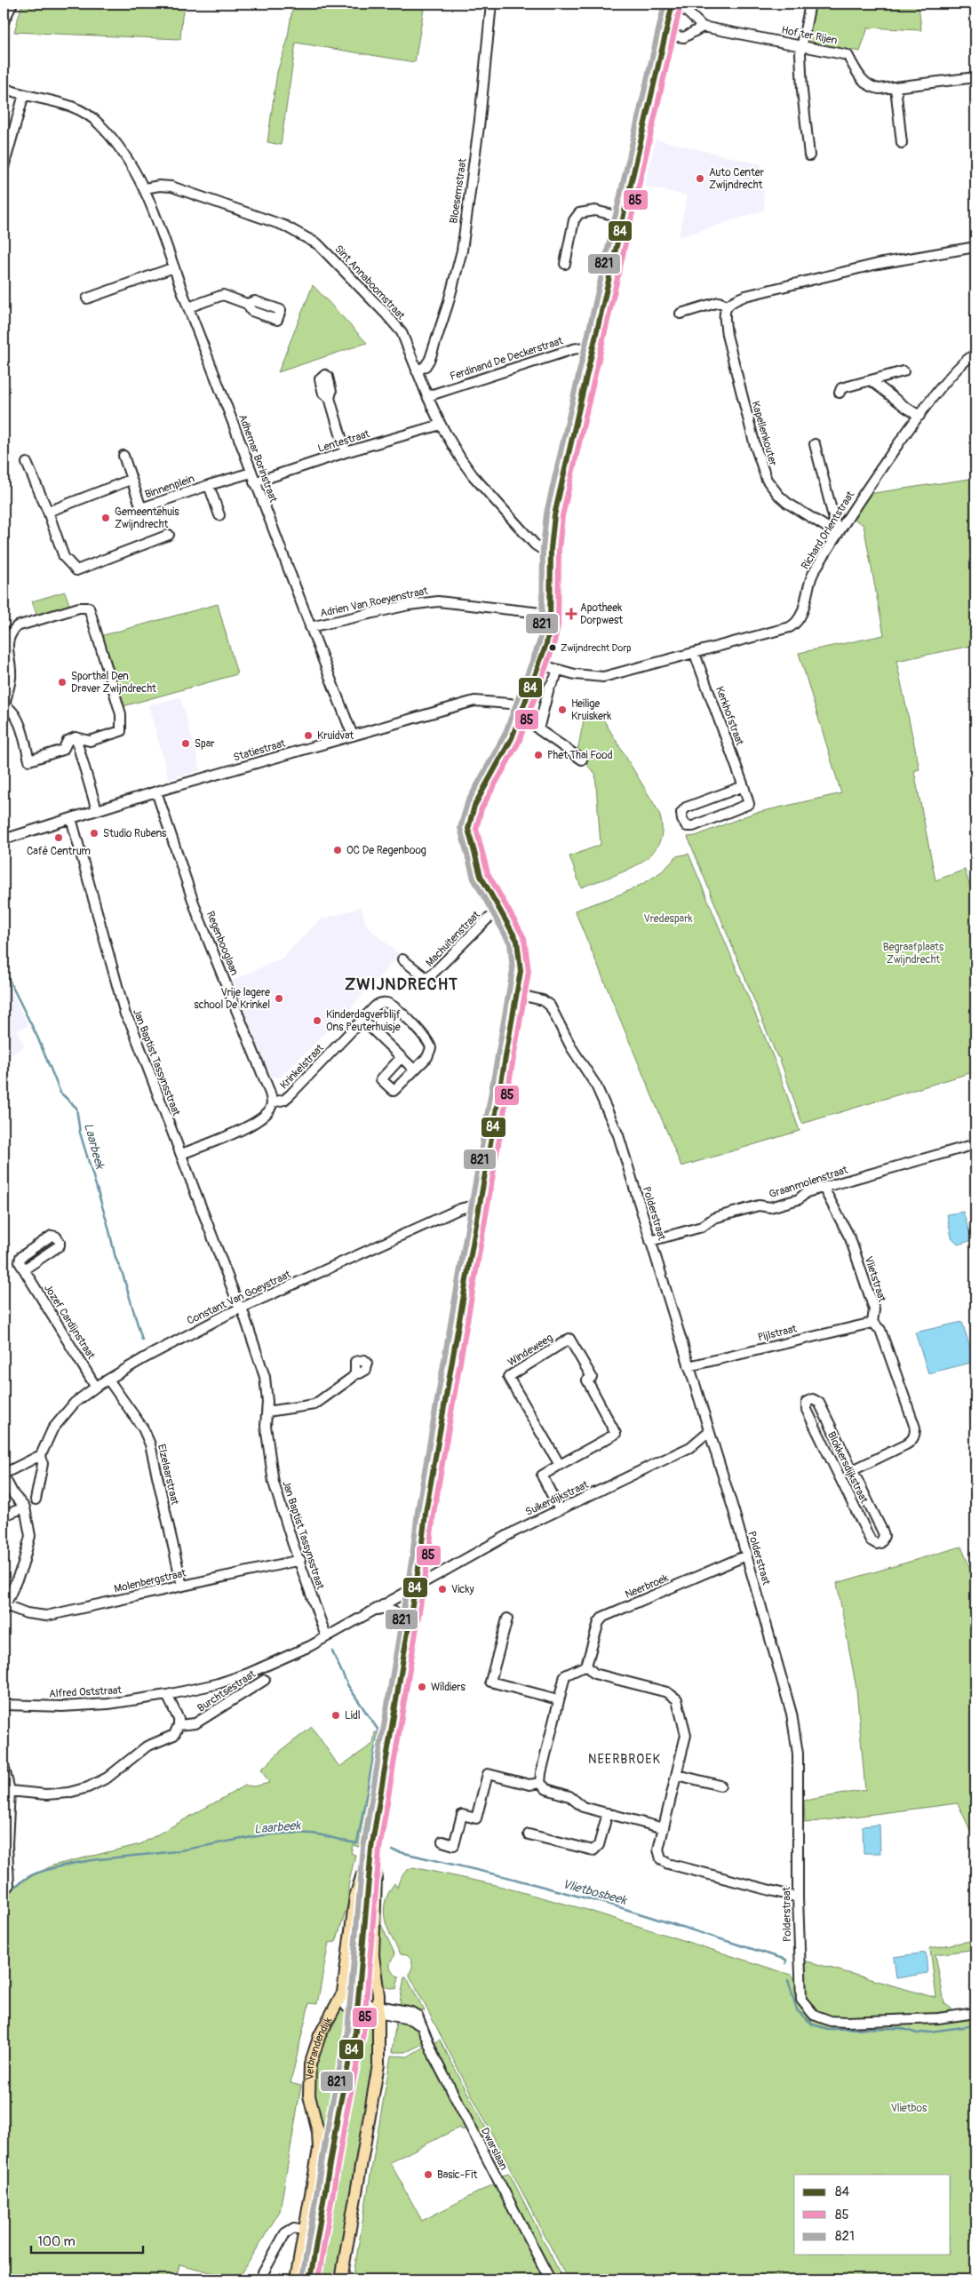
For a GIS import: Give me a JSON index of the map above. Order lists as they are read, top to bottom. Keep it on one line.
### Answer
{"streets":{"main road":["Verbrandendijk"],"street":["Hof ter Rijen","Bloesemstraat","Sint Annaboomstraat","Ferdinand De Deckerstraat","Kapellenkouter","Lentestraat","Adhemar Borinstraat","Binnenplein","Richard Orlentstraat","Adrien Van Roeyenstraat","Kerkhofstraat","Statiestraat","Machuitenstraat","Regenbooglaan","Jan Baptist Tassynsstraat","Krinkelstraat","Graanmolenstraat","Polderstraat","Vlietstraat","Constant Van Goeystraat","Jozef Cardijnstraat","Pijlstraat","Windeweeg","Blokkersdijkstraat","Elzelaarstraat","Suikerdijkstraat","Molenbergstraat","Neerbroek","Burchtsestraat","Alfred Oststraat","Dwarslaan"]},"crossings":[["Bloesemstraat","Sint Annaboomstraat"],["Sint Annaboomstraat","Ferdinand De Deckerstraat"],["Sint Annaboomstraat","Lentestraat"],["Sint Annaboomstraat","Adhemar Borinstraat"],["Sint Annaboomstraat","Verbrandendijk"],["Ferdinand De Deckerstraat","Verbrandendijk"],["Kapellenkouter","Richard Orlentstraat"],["Lentestraat","Adhemar Borinstraat"],["Adhemar Borinstraat","Binnenplein"],["Adhemar Borinstraat","Adrien Van Roeyenstraat"],["Adhemar Borinstraat","Statiestraat"],["Richard Orlentstraat","Kerkhofstraat"],["Richard Orlentstraat","Verbrandendijk"],["Adrien Van Roeyenstraat","Verbrandendijk"],["Statiestraat","Regenbooglaan"],["Statiestraat","Jan Baptist Tassynsstraat"],["Statiestraat","Verbrandendijk"],["Machuitenstraat","Verbrandendijk"],["Regenbooglaan","Krinkelstraat"],["Jan Baptist Tassynsstraat","Krinkelstraat"],["Jan Baptist Tassynsstraat","Constant Van Goeystraat"],["Jan Baptist Tassynsstraat","Molenbergstraat"],["Jan Baptist Tassynsstraat","Alfred Oststraat"],["Graanmolenstraat","Polderstraat"],["Graanmolenstraat","Vlietstraat"],["Polderstraat","Pijlstraat"],["Polderstraat","Suikerdijkstraat"],["Polderstraat","Neerbroek"],["Polderstraat","Verbrandendijk"],["Vlietstraat","Pijlstraat"],["Vlietstraat","Blokkersdijkstraat"],["Constant Van Goeystraat","Jozef Cardijnstraat"],["Constant Van Goeystraat","Elzelaarstraat"],["Constant Van Goeystraat","Verbrandendijk"],["Pijlstraat","Blokkersdijkstraat"],["Windeweeg","Suikerdijkstraat"],["Elzelaarstraat","Molenbergstraat"],["Suikerdijkstraat","Verbrandendijk"],["Verbrandendijk","Dwarslaan"]],"districts":["ZWIJNDRECHT","NEERBROEK"],"water":["Laarbeek","Vlietbosbeek"],"parks":["Vredespark","Begraafplaats Zwijndrecht","Vlietbos"],"places":{"other":["Auto Center Zwijndrecht","Gemeentehuis Zwijndrecht","Zwijndrecht Dorp","Sporthal Den Draver Zwijndrecht","Heilige Kruiskerk","Kruidvat","Spar","Phet Thai Food","Studio Rubens","Café Centrum","OC De Regenboog","Vrije lagere school De Krinkel","Kinderdagverblijf Ons Peuterhuisje","Vicky","Wildiers","Lidl","Basic-Fit"],"health":["Apotheek Dorpwest"]},"lines":["transit line 84","transit line 821","transit line 85"],"legend":["84","85","821"],"scale_bar":"100 m"}
